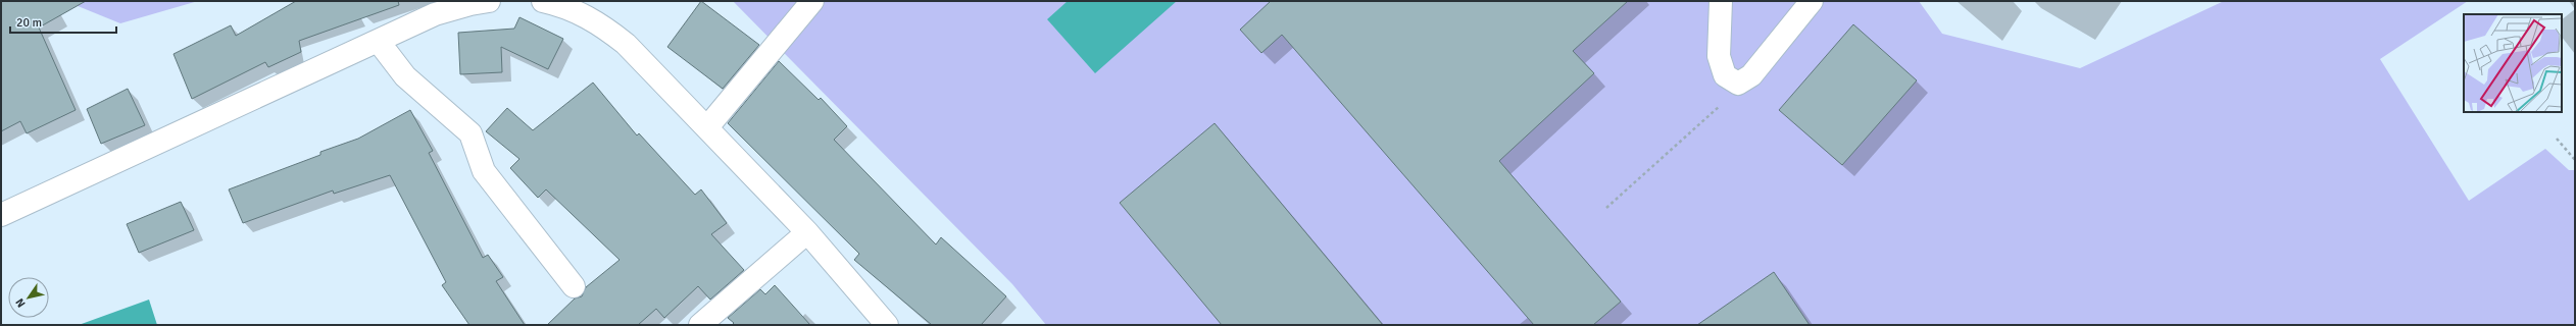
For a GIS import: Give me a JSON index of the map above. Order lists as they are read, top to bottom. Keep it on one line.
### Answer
{"scale_bar":"20 m","north":"bottom left"}
